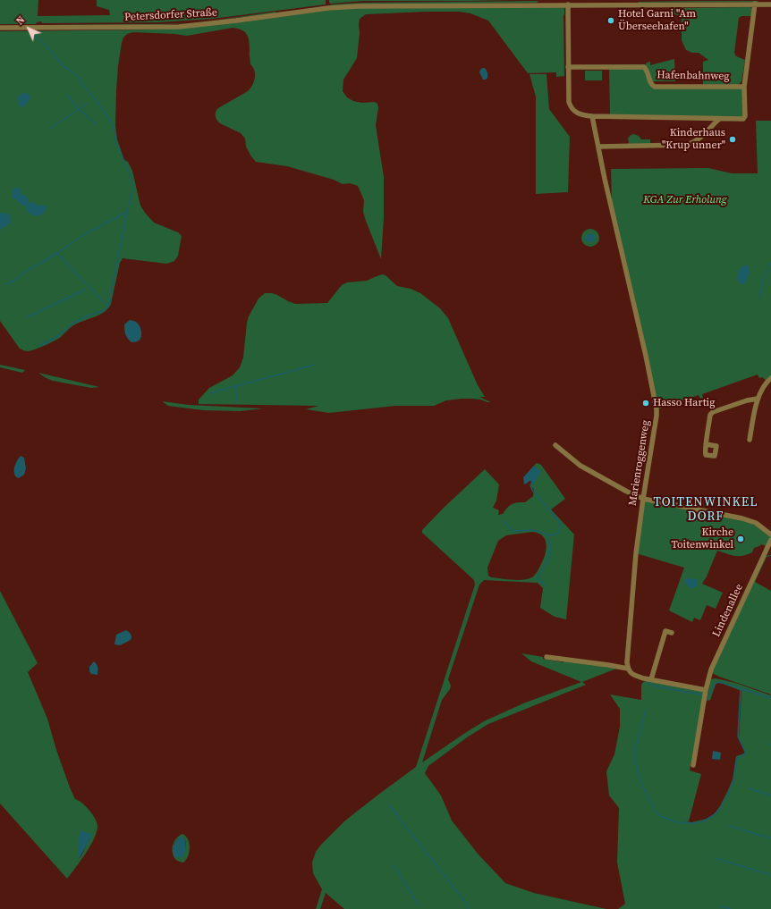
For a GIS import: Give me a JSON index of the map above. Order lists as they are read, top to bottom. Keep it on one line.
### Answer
{"streets":{"street":["Petersdorfer Straße","Hafenbahnweg","Marienroggenweg","Lindenallee"]},"crossings":[["Petersdorfer Straße","Hafenbahnweg"]],"districts":["TOITENWINKEL DORF"],"parks":["KGA Zur Erholung"],"places":["Hotel Garni \"Am Überseehafen\"","Kinderhaus \"Krup unner\"","Hasso Hartig","Kirche Toitenwinkel"],"north":"top left"}
